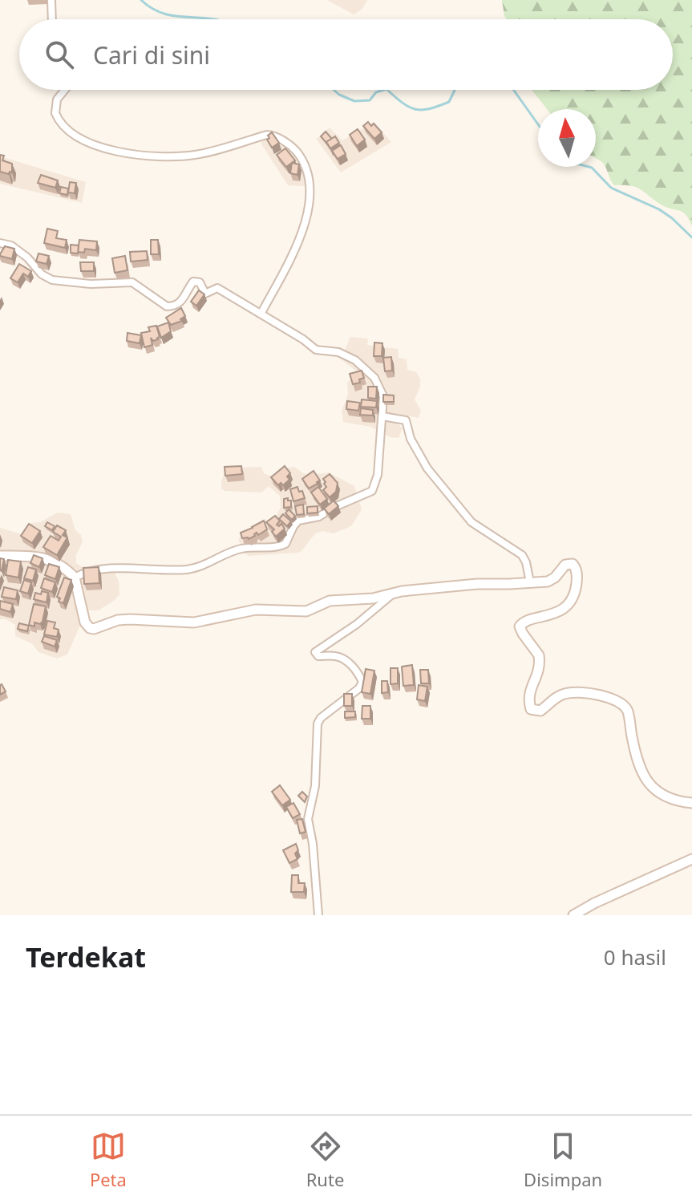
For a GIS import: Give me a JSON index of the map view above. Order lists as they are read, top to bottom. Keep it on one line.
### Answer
{"north":"top","page":{"search":"Cari di sini","heading":["Terdekat","0 hasil"],"nav":["Peta","Rute","Disimpan"]}}
